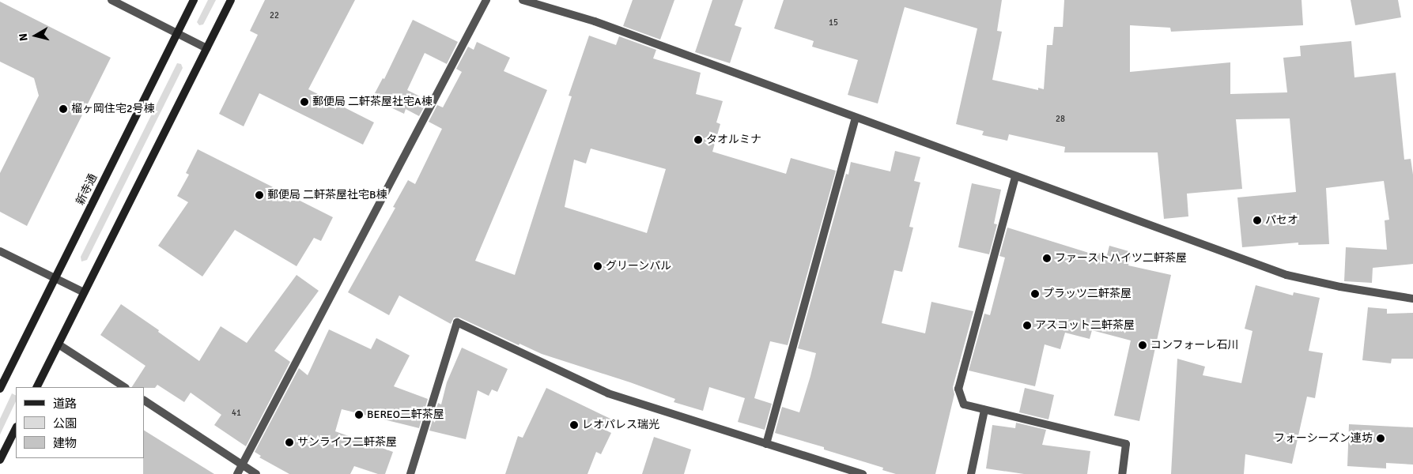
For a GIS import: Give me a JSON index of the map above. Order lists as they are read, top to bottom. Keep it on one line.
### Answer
{"streets":{"street":["新寺通"]},"places":["郵便局 二軒茶屋社宅A棟","榴ヶ岡住宅2号棟","タオルミナ","郵便局 二軒茶屋社宅B棟","パセオ","ファーストハイツ二軒茶屋","グリーンパル","プラッツ二軒茶屋","アスコット二軒茶屋","コンフォーレ石川","BEREO二軒茶屋","レオパレス瑞光","フォーシーズン連坊","サンライフ二軒茶屋"],"house_numbers":["22","15","28","41"],"legend":["道路","公園","建物"],"north":"left"}
